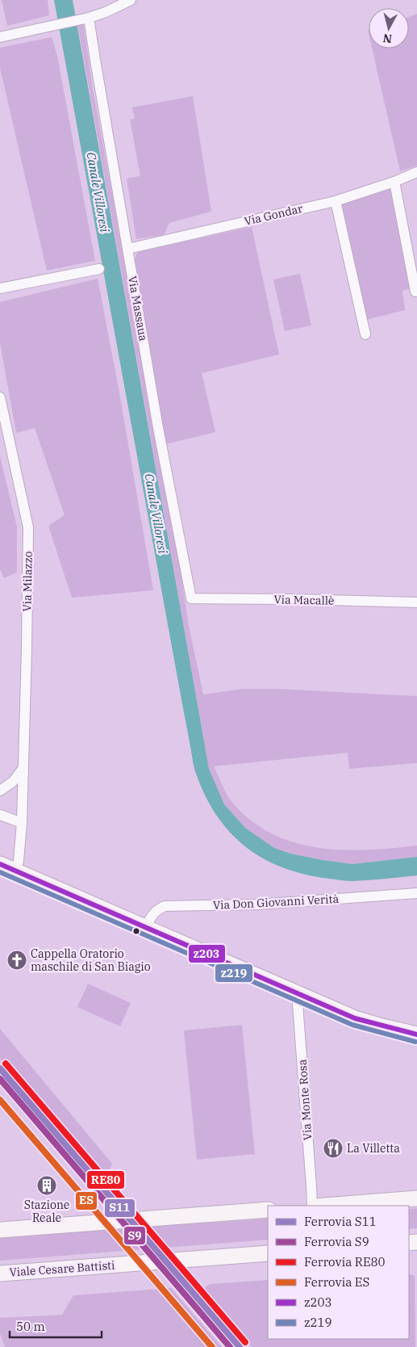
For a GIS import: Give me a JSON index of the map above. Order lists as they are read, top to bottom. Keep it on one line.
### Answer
{"streets":{"main road":["Viale Cesare Battisti"],"street":["Via Gondar","Via Massaua","Via Milazzo","Via Macallè","Via Don Giovanni Verità","Via Monte Rosa"]},"crossings":[["Via Gondar","Via Massaua"],["Via Massaua","Via Macallè"]],"water":["Canale Villoresi"],"places":{"church":["Cappella Oratorio maschile di San Biagio"],"restaurant":["La Villetta"],"building":["Stazione Reale"]},"lines":["transit line z203","transit line z219","rail line RE80","rail line S11","rail line S9","rail line ES"],"legend":["Ferrovia S11","Ferrovia S9","Ferrovia RE80","Ferrovia ES","z203","z219"],"scale_bar":"50 m","north":"bottom"}
